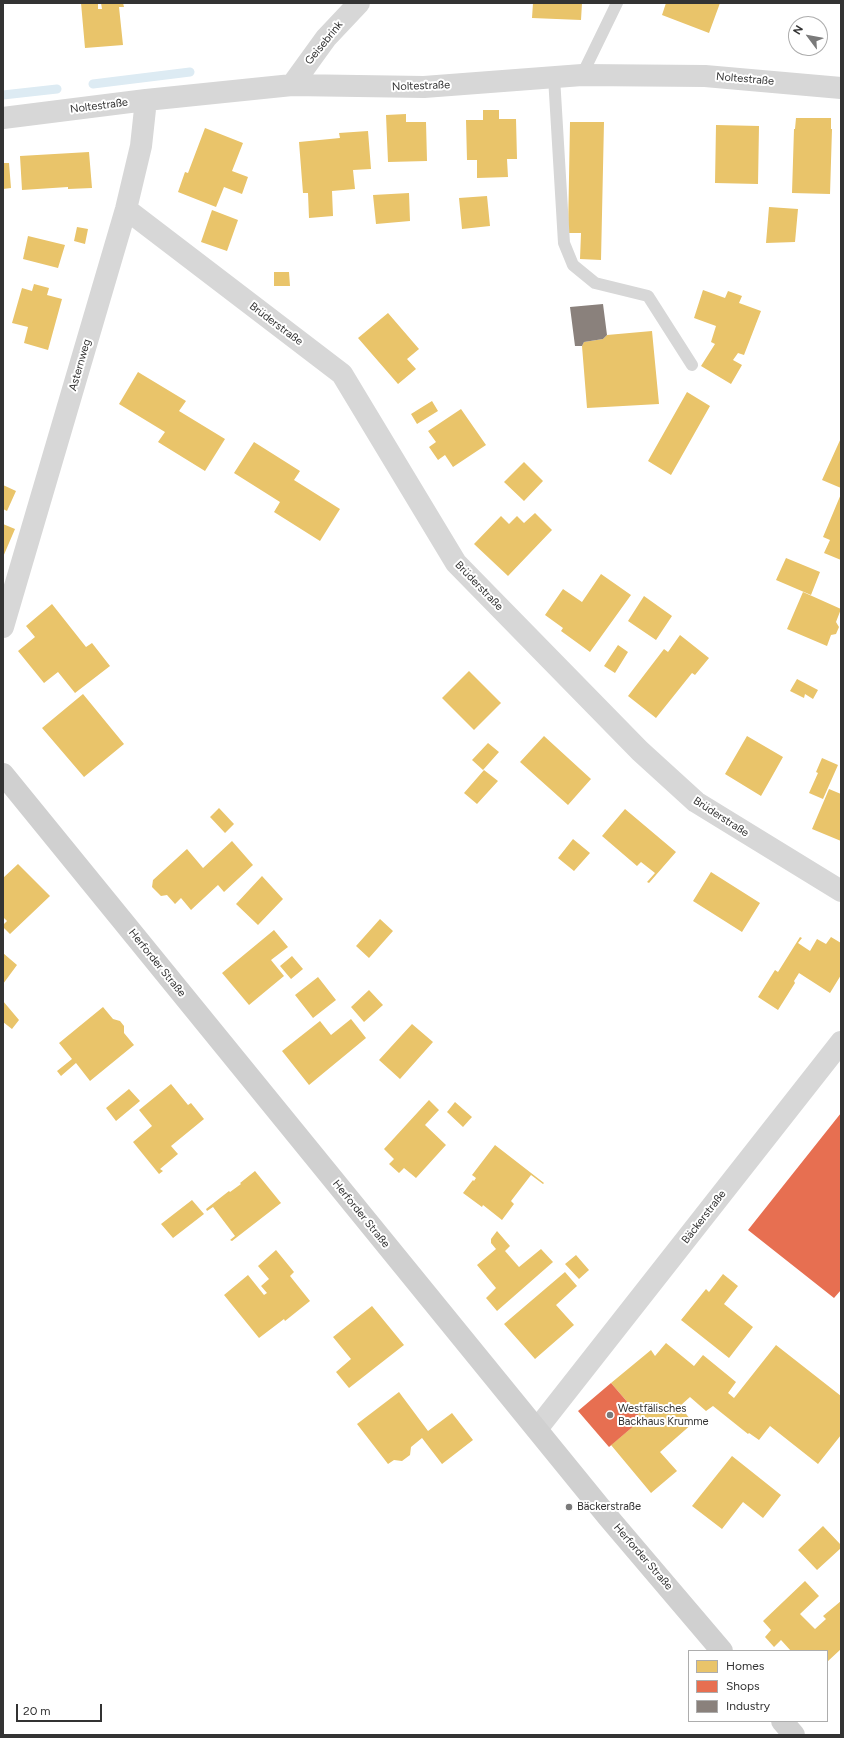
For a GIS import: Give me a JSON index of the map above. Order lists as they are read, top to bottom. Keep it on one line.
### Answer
{"streets":{"main road":["Herforder Straße"],"street":["Geisebrink","Noltestraße","Brüderstraße","Asternweg","Bäckerstraße"]},"crossings":[["Geisebrink","Noltestraße"],["Noltestraße","Asternweg"],["Brüderstraße","Asternweg"],["Herforder Straße","Bäckerstraße"]],"places":["Westfälisches Backhaus Krumme","Bäckerstraße"],"legend":["Homes","Shops","Industry"],"scale_bar":"20 m","north":"top left"}
